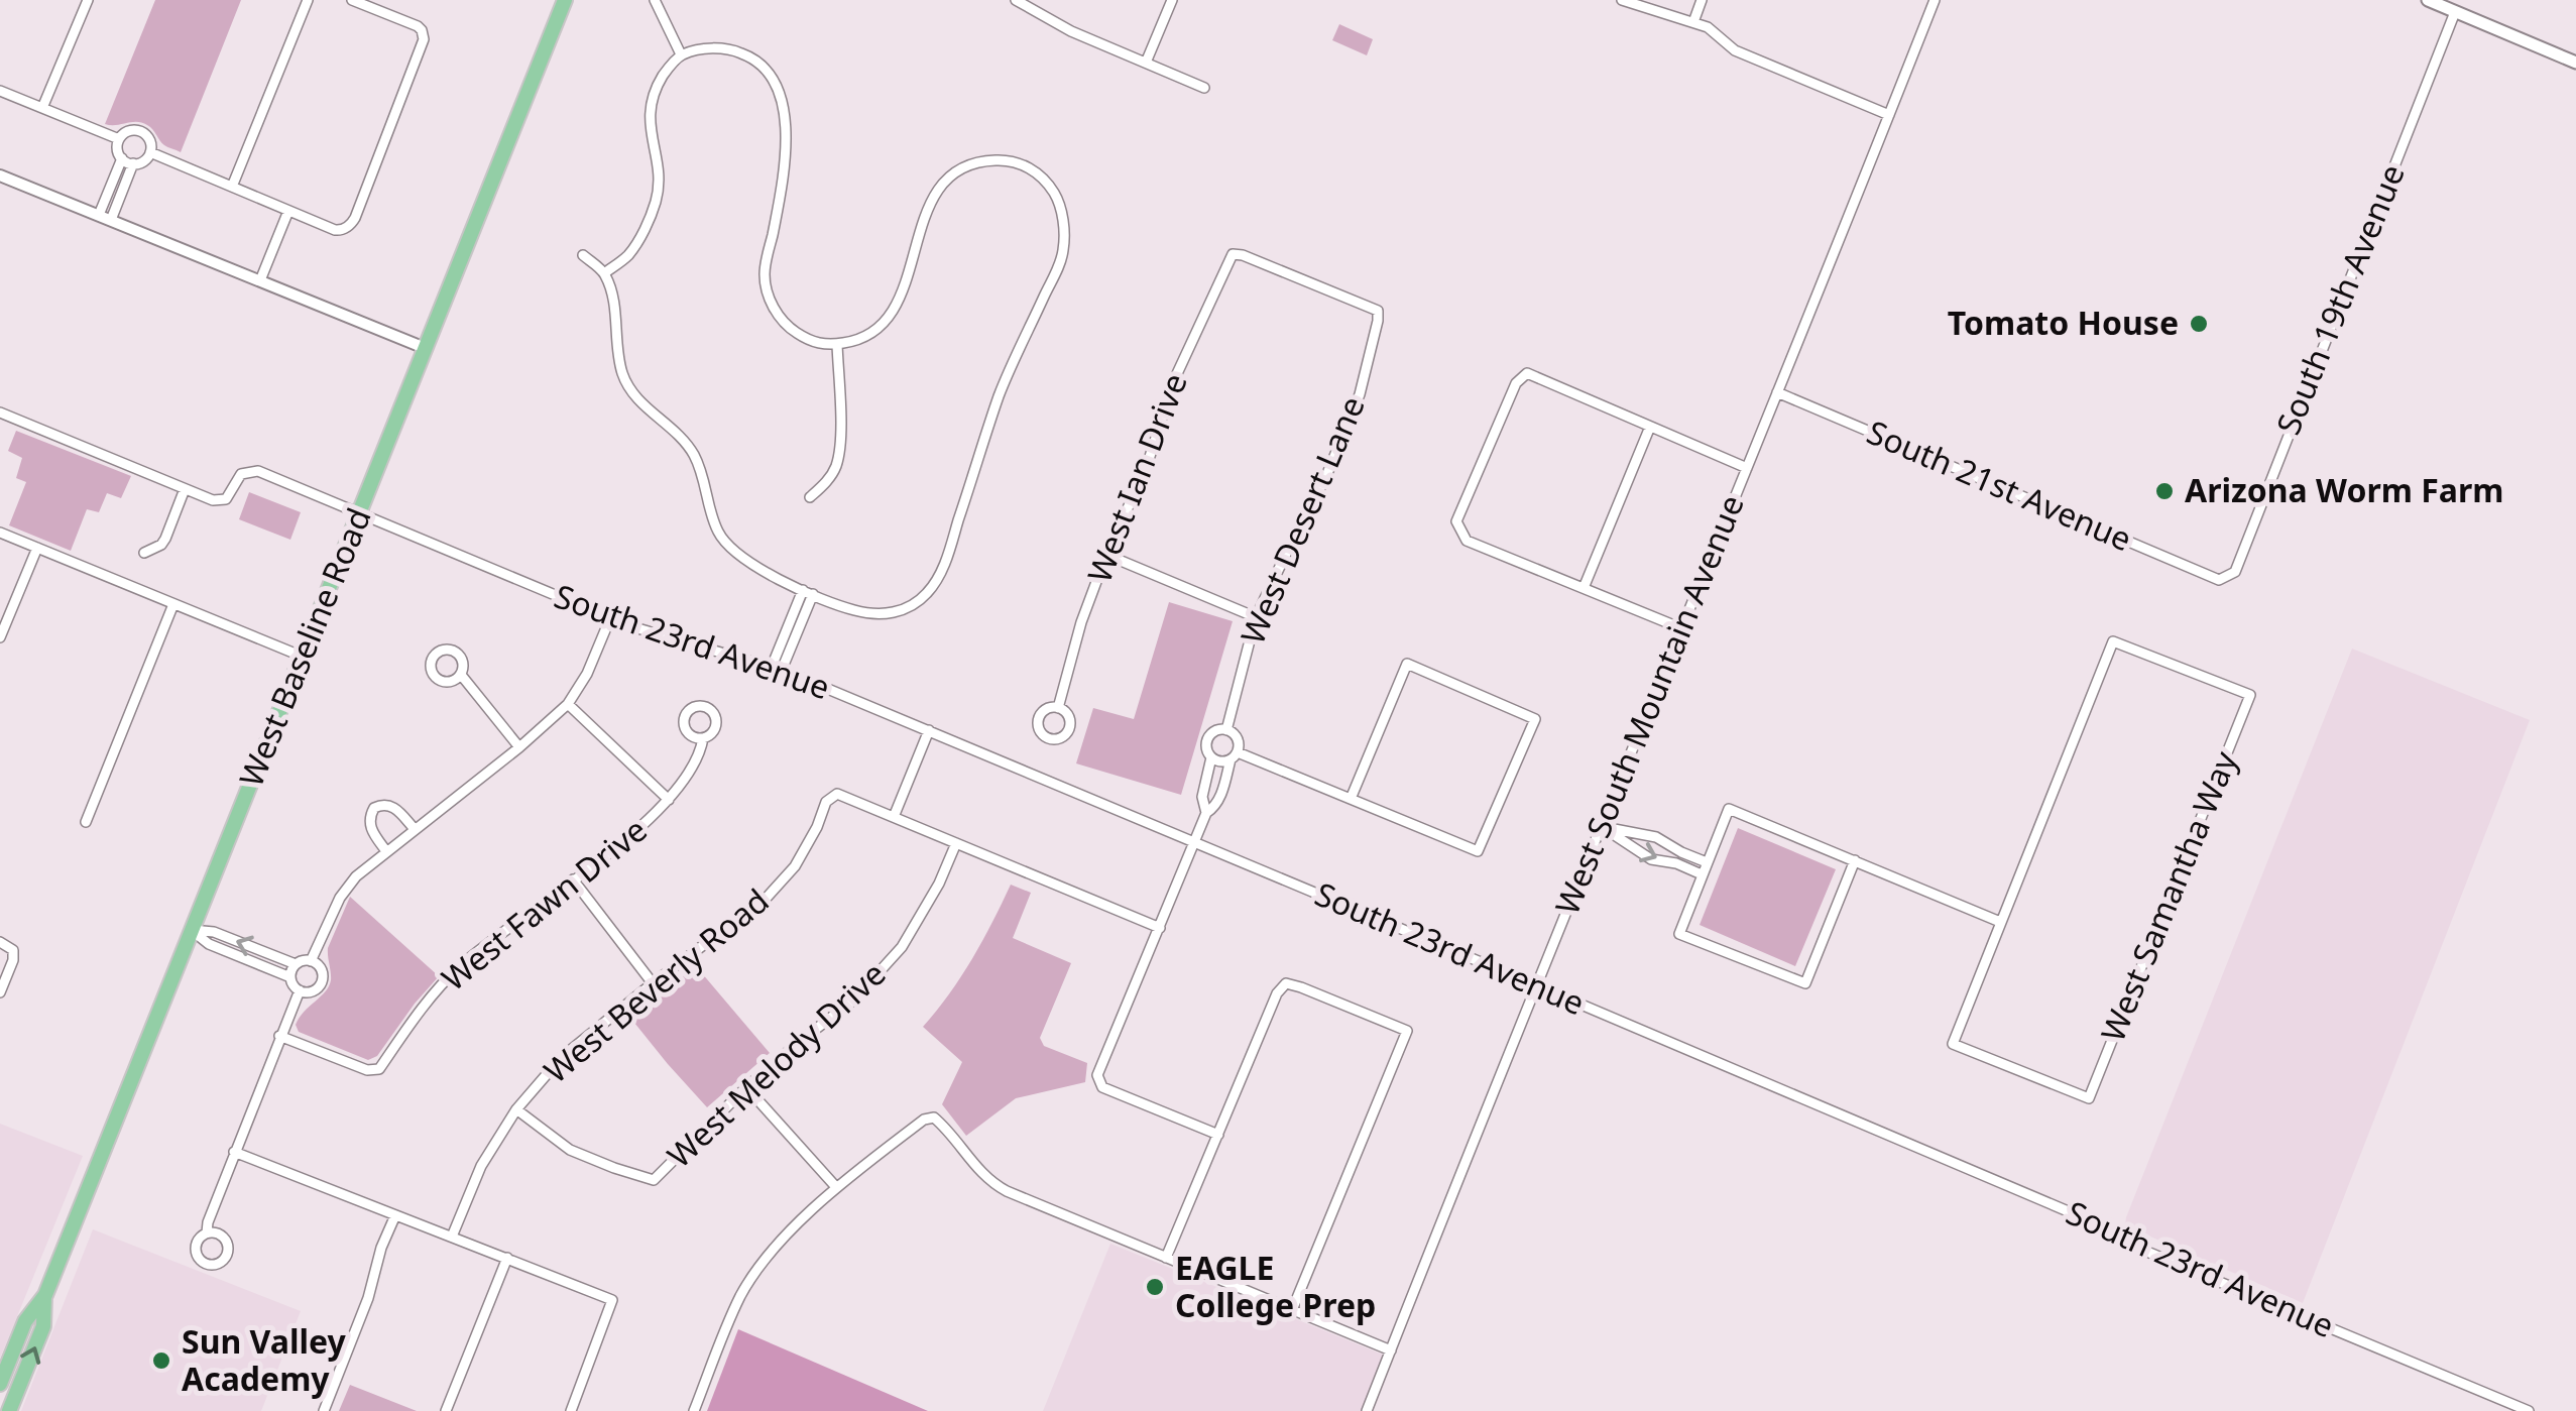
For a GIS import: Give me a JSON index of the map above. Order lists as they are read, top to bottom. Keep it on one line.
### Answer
{"streets":{"main road":["West Baseline Road"],"street":["South 19th Avenue","West Ian Drive","South 21st Avenue","West Desert Lane","South 23rd Avenue","West South Mountain Avenue","West Samantha Way","West Fawn Drive","West Beverly Road","West Melody Drive"]},"crossings":[["South 19th Avenue","South 21st Avenue"],["West Ian Drive","West Desert Lane"],["South 21st Avenue","West South Mountain Avenue"],["South 23rd Avenue","West Baseline Road"],["South 23rd Avenue","West South Mountain Avenue"],["West Beverly Road","West Melody Drive"]],"places":["Tomato House","Arizona Worm Farm","EAGLE College Prep","Sun Valley Academy"]}
